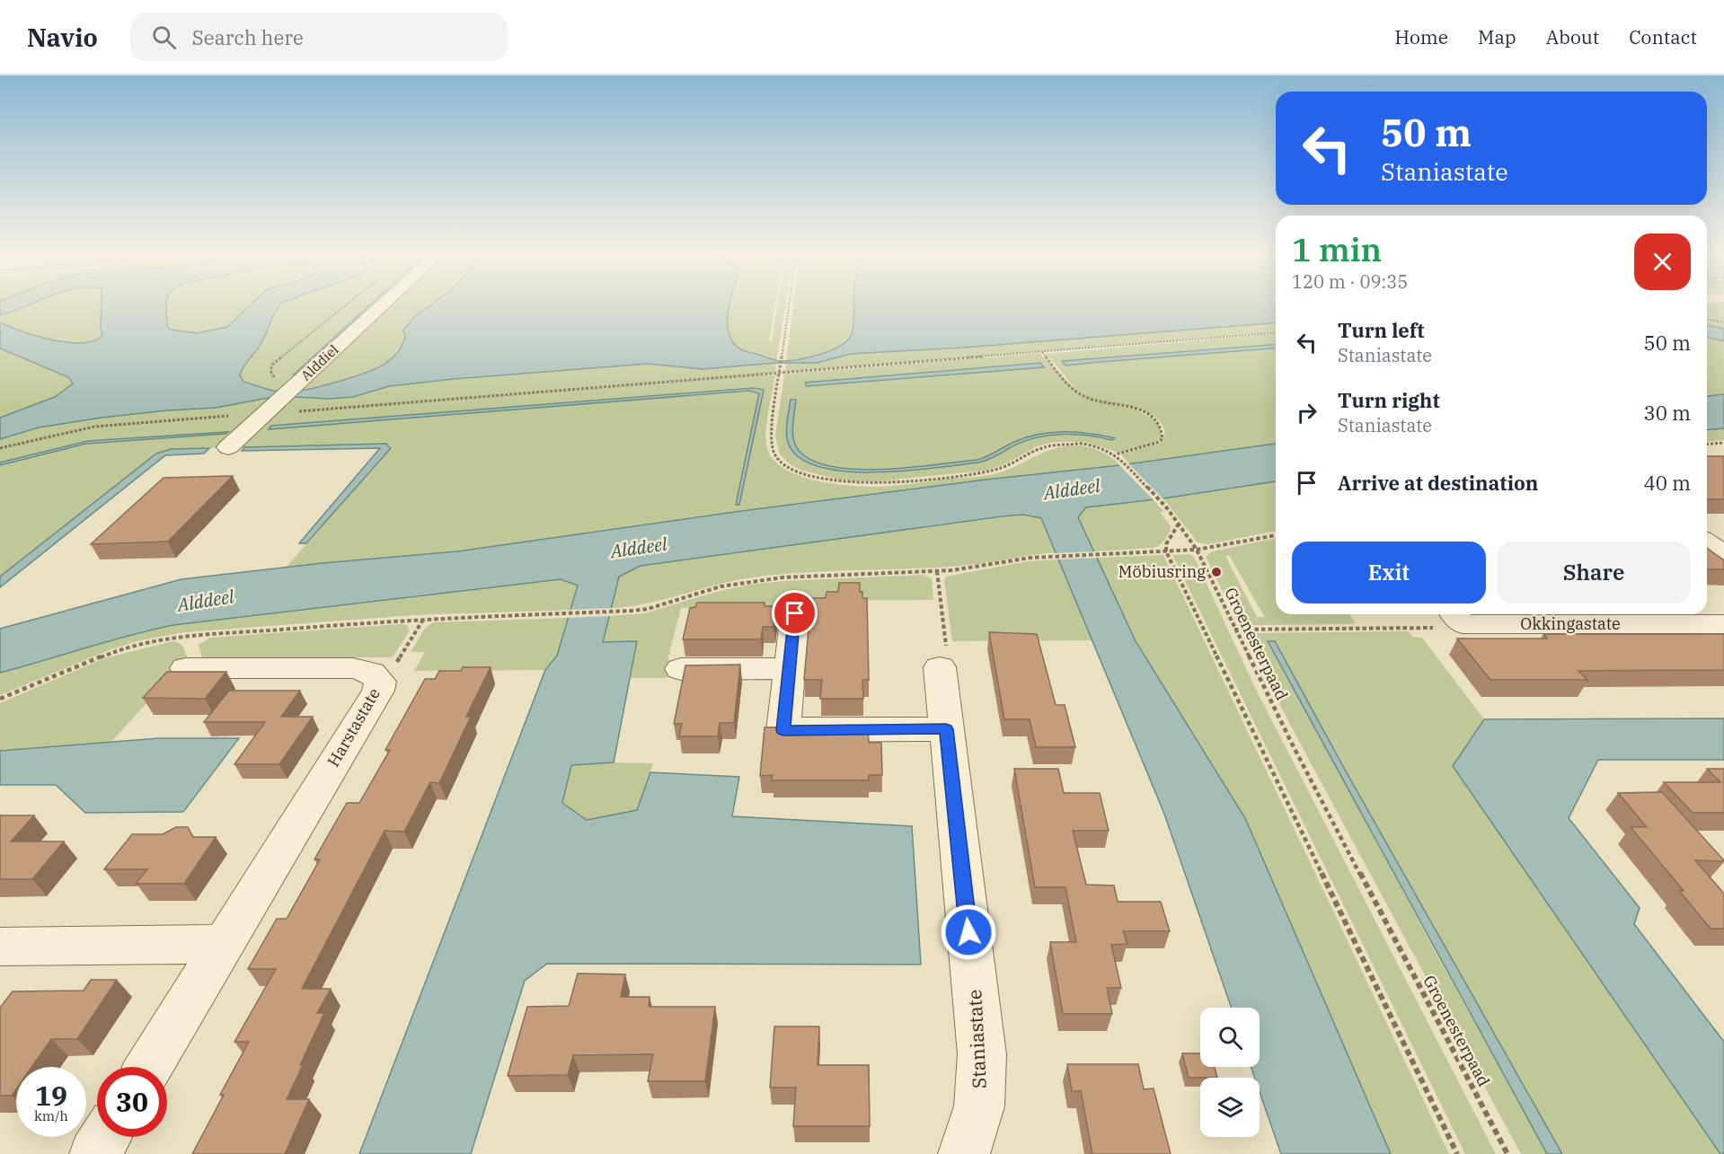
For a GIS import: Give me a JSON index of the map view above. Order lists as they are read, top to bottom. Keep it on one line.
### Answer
{"streets":{"street":["Alddiel","Okkingastate","Harstastate","Staniastate"],"path":["Groenesterpaad"]},"water":["Alddeel"],"places":["Möbiusring"],"page":{"header":"Navio","search":"Search here","nav":["Home","Map","About","Contact"],"turn":["50 m","Staniastate"],"heading":["1 min","120 m · 09:35"],"list":[{"name":"Turn left","note":"Staniastate","value":"50 m"},{"name":"Turn right","note":"Staniastate","value":"30 m"},{"name":"Arrive at destination","value":"40 m"}],"buttons":["Exit","Share"],"speed":"19 km/h","limit":"30"}}
